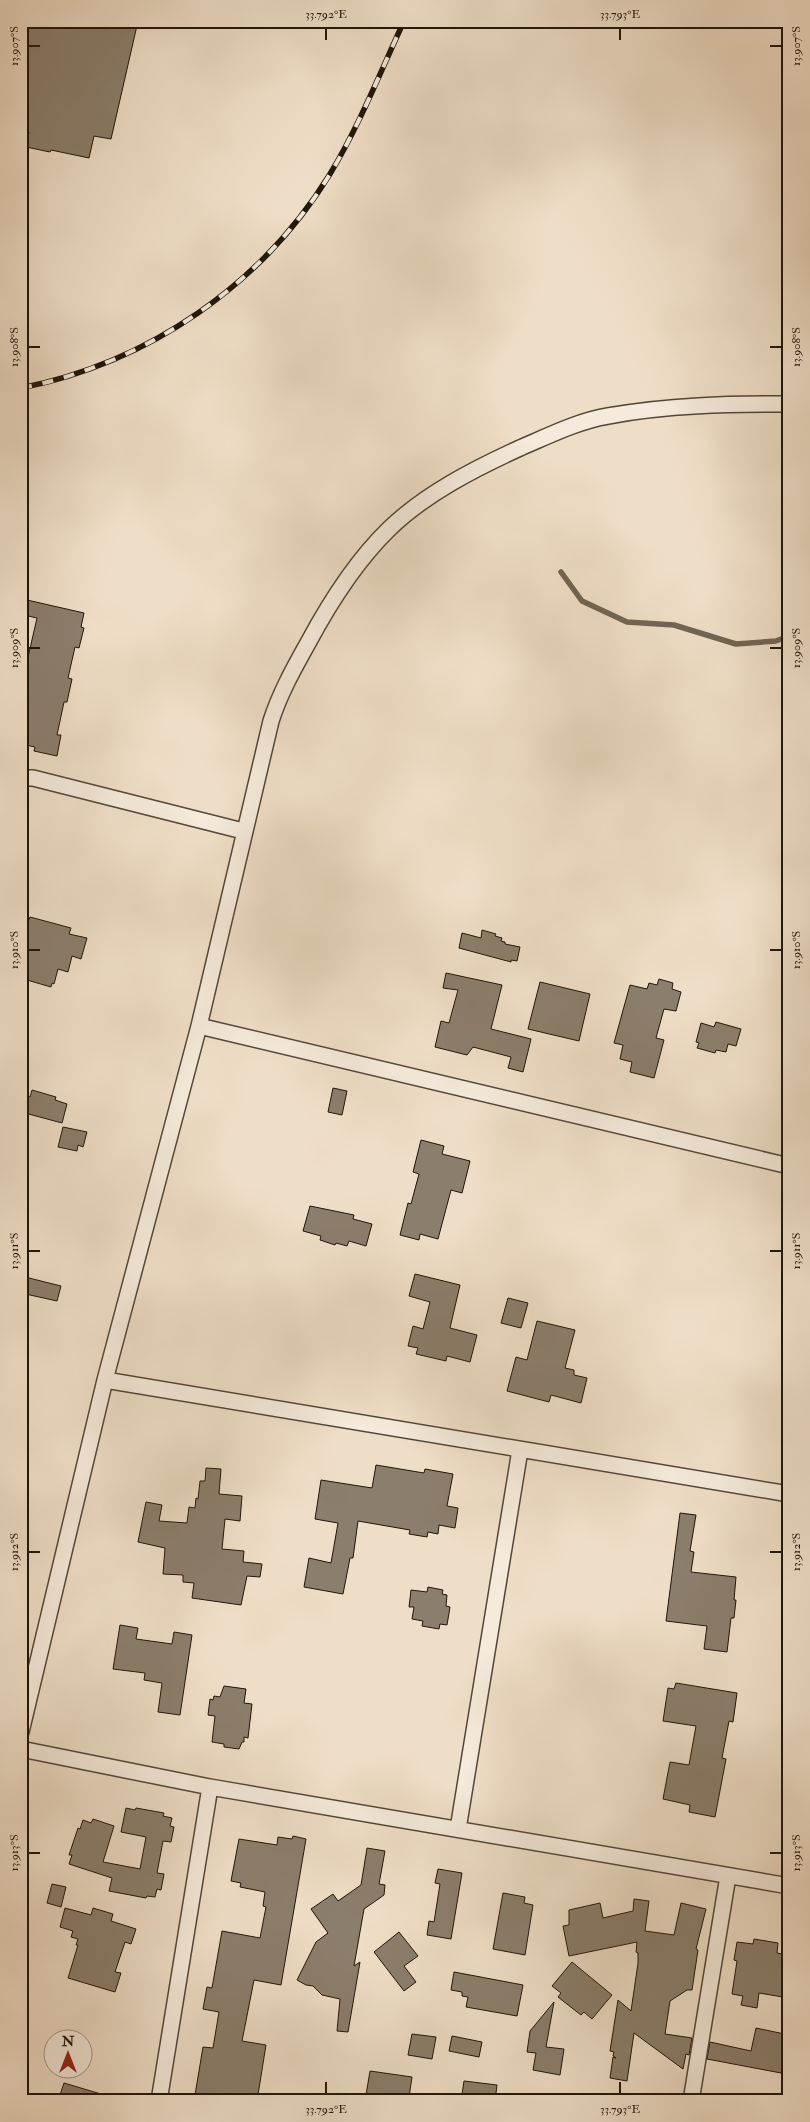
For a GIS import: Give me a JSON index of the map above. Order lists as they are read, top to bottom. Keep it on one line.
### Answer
{"north":"top","coordinates":["33.792°E","33.793°E","13.907°S","13.908°S","13.909°S","13.910°S","13.911°S","13.912°S","13.913°S"]}
